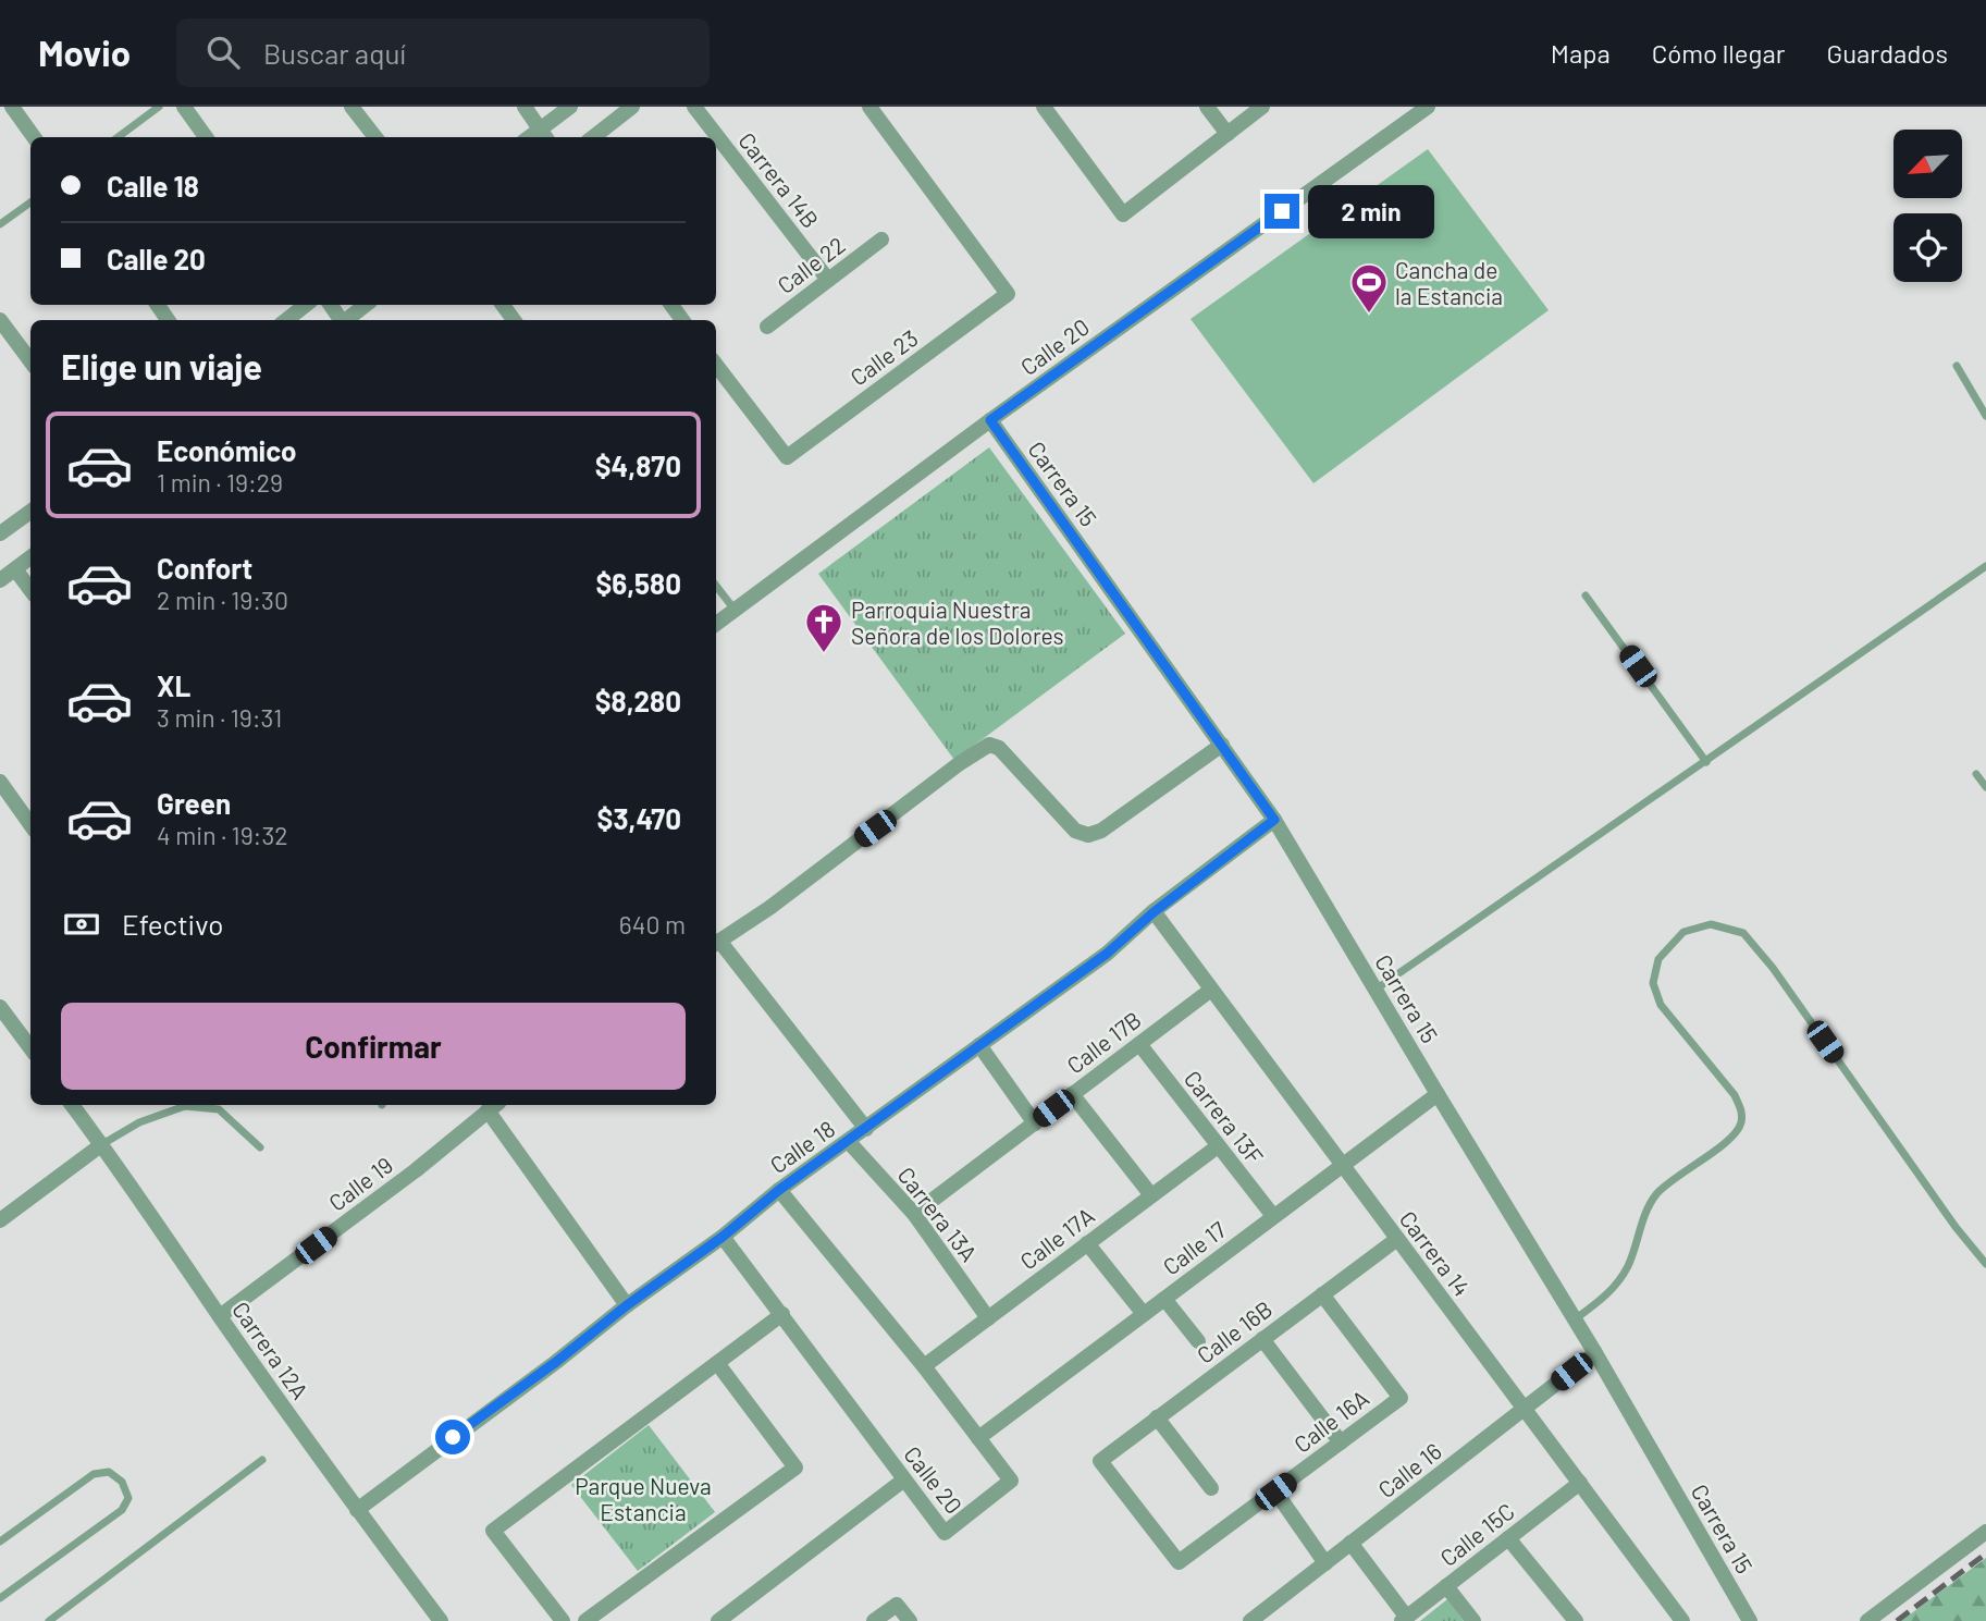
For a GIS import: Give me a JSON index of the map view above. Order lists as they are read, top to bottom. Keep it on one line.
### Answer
{"streets":{"street":["Carrera 14B","Calle 22","Calle 20","Calle 23","Carrera 15","Calle 17B","Carrera 13F","Calle 18","Calle 19","Carrera 13A","Calle 17A","Calle 17","Carrera 14","Calle 16B","Carrera 12A","Calle 16A","Calle 16","Calle 15C"]},"crossings":[["Carrera 14B","Calle 22"],["Calle 20","Carrera 15"],["Calle 20","Calle 18"],["Calle 20","Calle 17A"],["Calle 20","Calle 17"],["Carrera 15","Calle 18"],["Carrera 15","Calle 17"],["Carrera 15","Calle 16"],["Calle 17B","Carrera 13F"],["Calle 17B","Carrera 13A"],["Calle 17B","Carrera 14"],["Carrera 13F","Calle 17A"],["Carrera 13F","Calle 17"],["Calle 18","Carrera 13A"],["Calle 18","Carrera 14"],["Calle 18","Carrera 12A"],["Calle 19","Carrera 12A"],["Carrera 13A","Calle 17A"],["Calle 17","Carrera 14"],["Carrera 14","Calle 16B"],["Carrera 14","Calle 16"],["Carrera 14","Calle 15C"],["Calle 16B","Calle 16A"]],"parks":["Parque Nueva Estancia"],"places":{"sports":["Cancha de la Estancia"],"church":["Parroquia Nuestra Señora de los Dolores"]},"north":"bottom left","page":{"header":"Movio","search":"Buscar aquí","nav":["Mapa","Cómo llegar","Guardados"],"banner":["Calle 18","Calle 20"],"bubble":"2 min","heading":"Elige un viaje","list":[{"name":"Económico","note":"1 min · 19:29","value":"$4,870"},{"name":"Confort","note":"2 min · 19:30","value":"$6,580"},{"name":"XL","note":"3 min · 19:31","value":"$8,280"},{"name":"Green","note":"4 min · 19:32","value":"$3,470"}],"pay":["Efectivo","640 m"],"buttons":"Confirmar"}}
